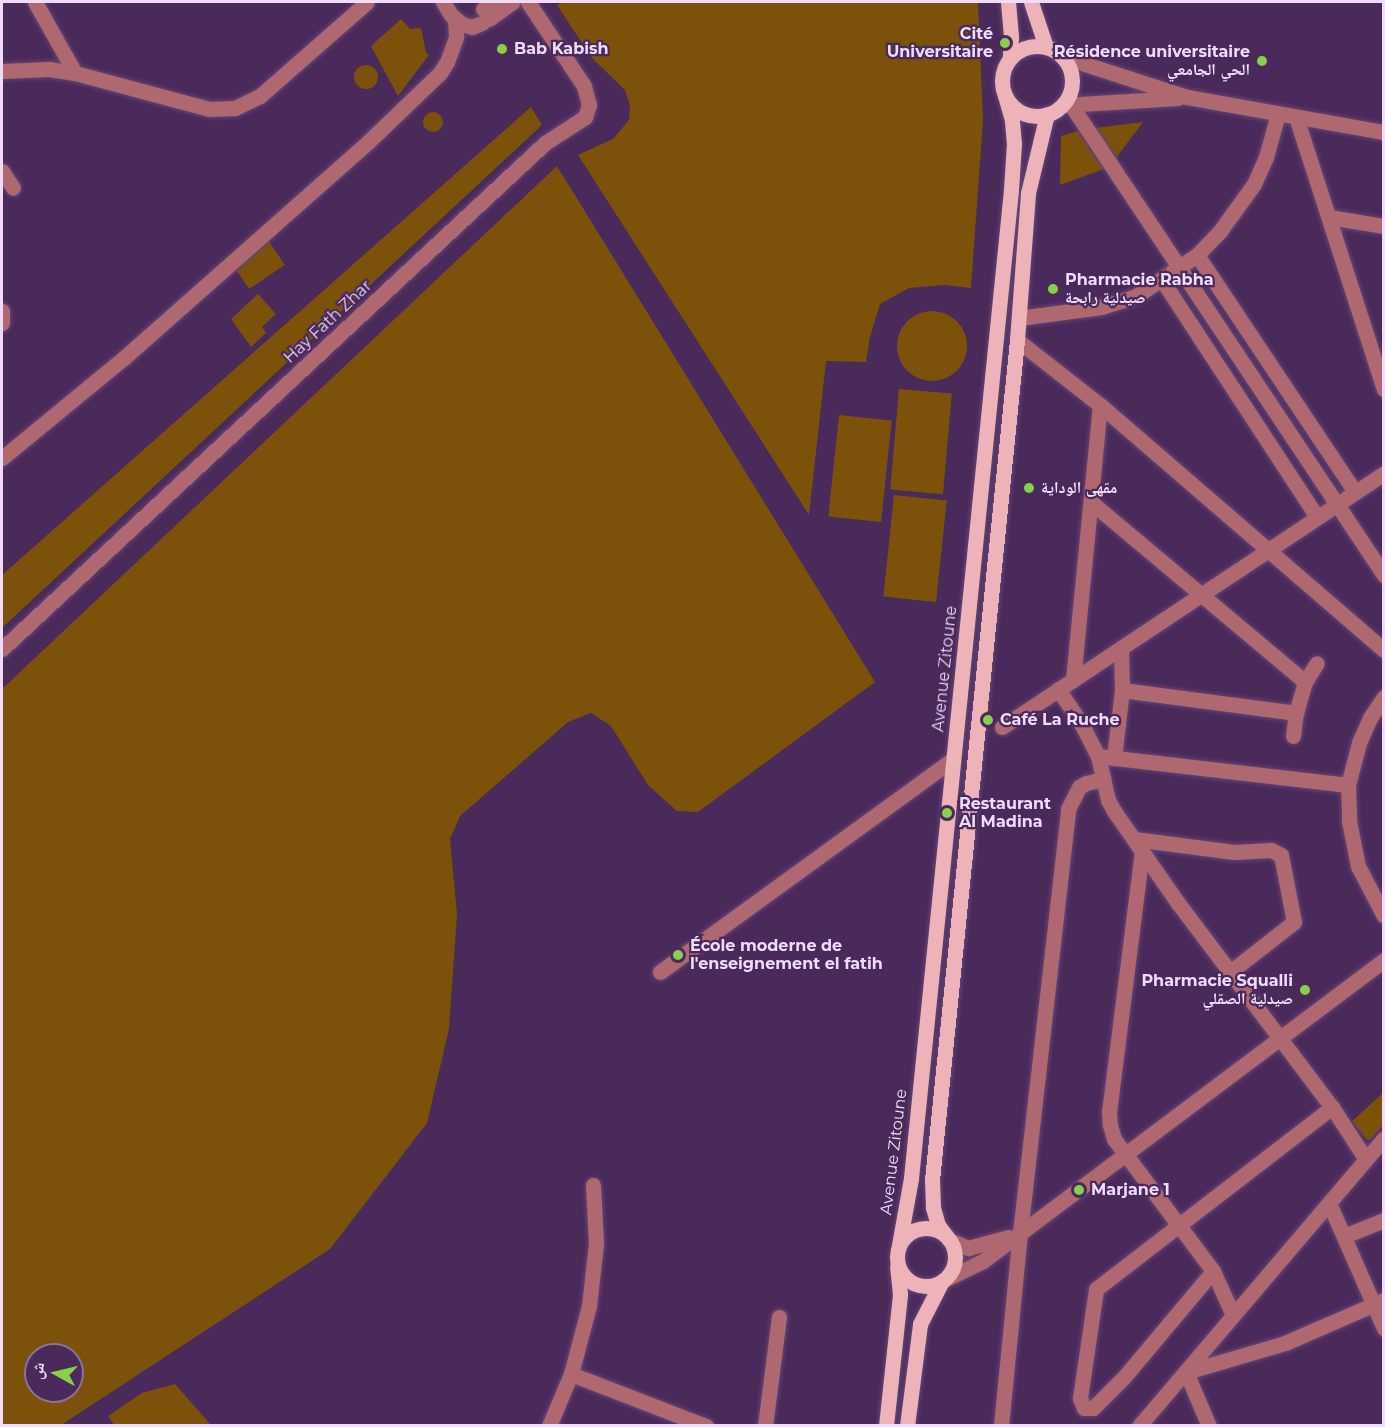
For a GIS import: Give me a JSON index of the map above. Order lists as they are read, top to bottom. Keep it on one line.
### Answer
{"streets":{"main road":["Avenue Zitoune"],"street":["Hay Fath Zhar"]},"places":["Cité Universitaire","Bab Kabish","Résidence universitaire الحي الجامعي","Pharmacie Rabha صيدلية رابحة","مقهى الوداية","Café La Ruche","Restaurant Al Madina","École moderne de l'enseignement el fatih","Pharmacie Squalli صيدلية الصقلي","Marjane 1"],"north":"left"}
